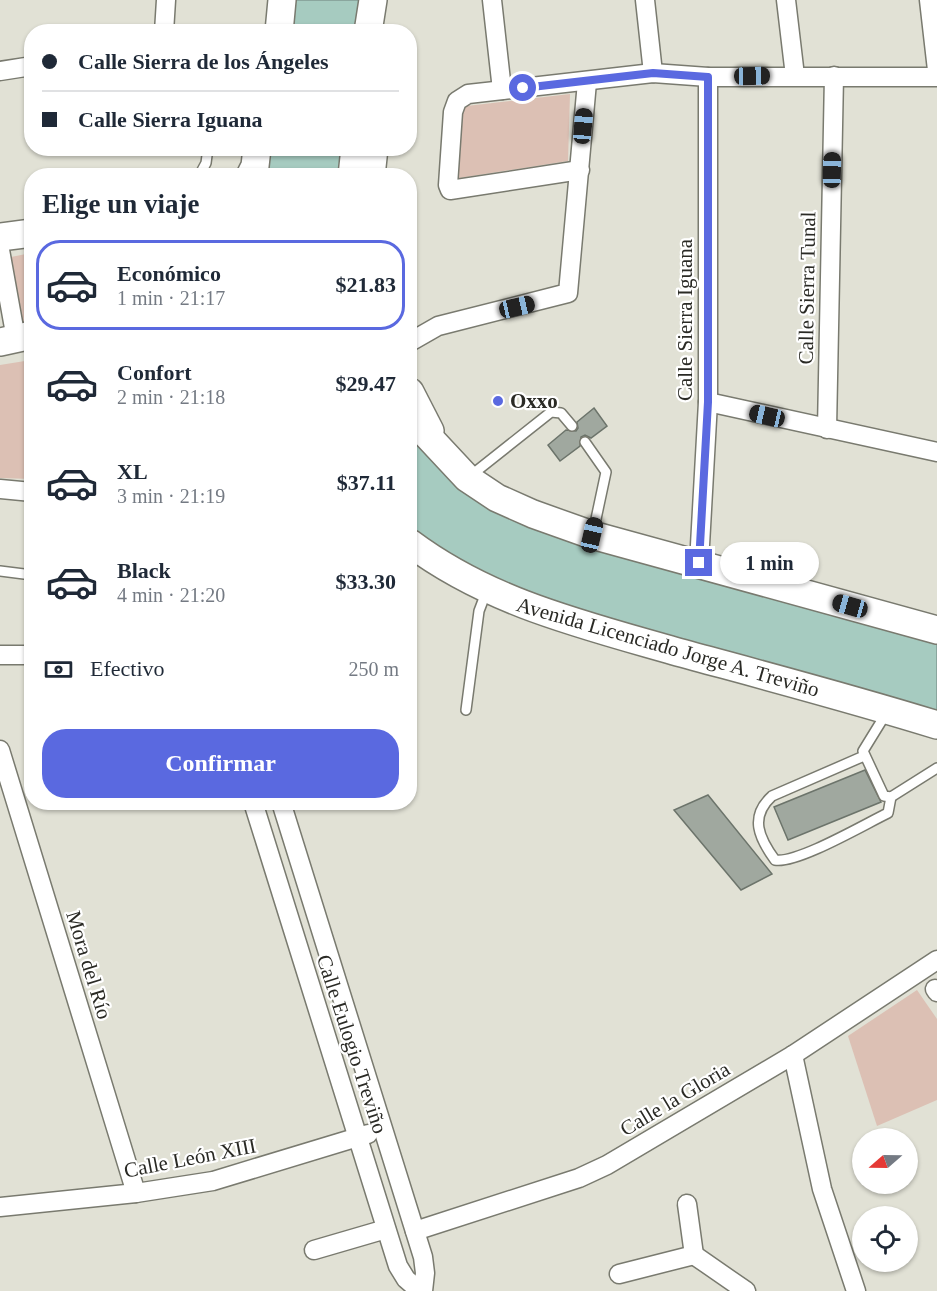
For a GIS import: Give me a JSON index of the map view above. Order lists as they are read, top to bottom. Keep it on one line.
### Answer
{"streets":{"main road":["Avenida Licenciado Jorge A. Treviño"],"street":["Calle Sierra Tunal","Calle Sierra Iguana","Mora del Río","Calle Eulogio Treviño","Calle la Gloria","Calle León XIII"]},"crossings":[["Mora del Río","Calle León XIII"],["Calle Eulogio Treviño","Calle la Gloria"],["Calle Eulogio Treviño","Calle León XIII"]],"places":["Oxxo"],"north":"left","page":{"banner":["Calle Sierra de los Ángeles","Calle Sierra Iguana"],"heading":"Elige un viaje","list":[{"name":"Económico","note":"1 min · 21:17","value":"$21.83"},{"name":"Confort","note":"2 min · 21:18","value":"$29.47"},{"name":"XL","note":"3 min · 21:19","value":"$37.11"},{"name":"Black","note":"4 min · 21:20","value":"$33.30"}],"bubble":"1 min","pay":["Efectivo","250 m"],"buttons":"Confirmar"}}
